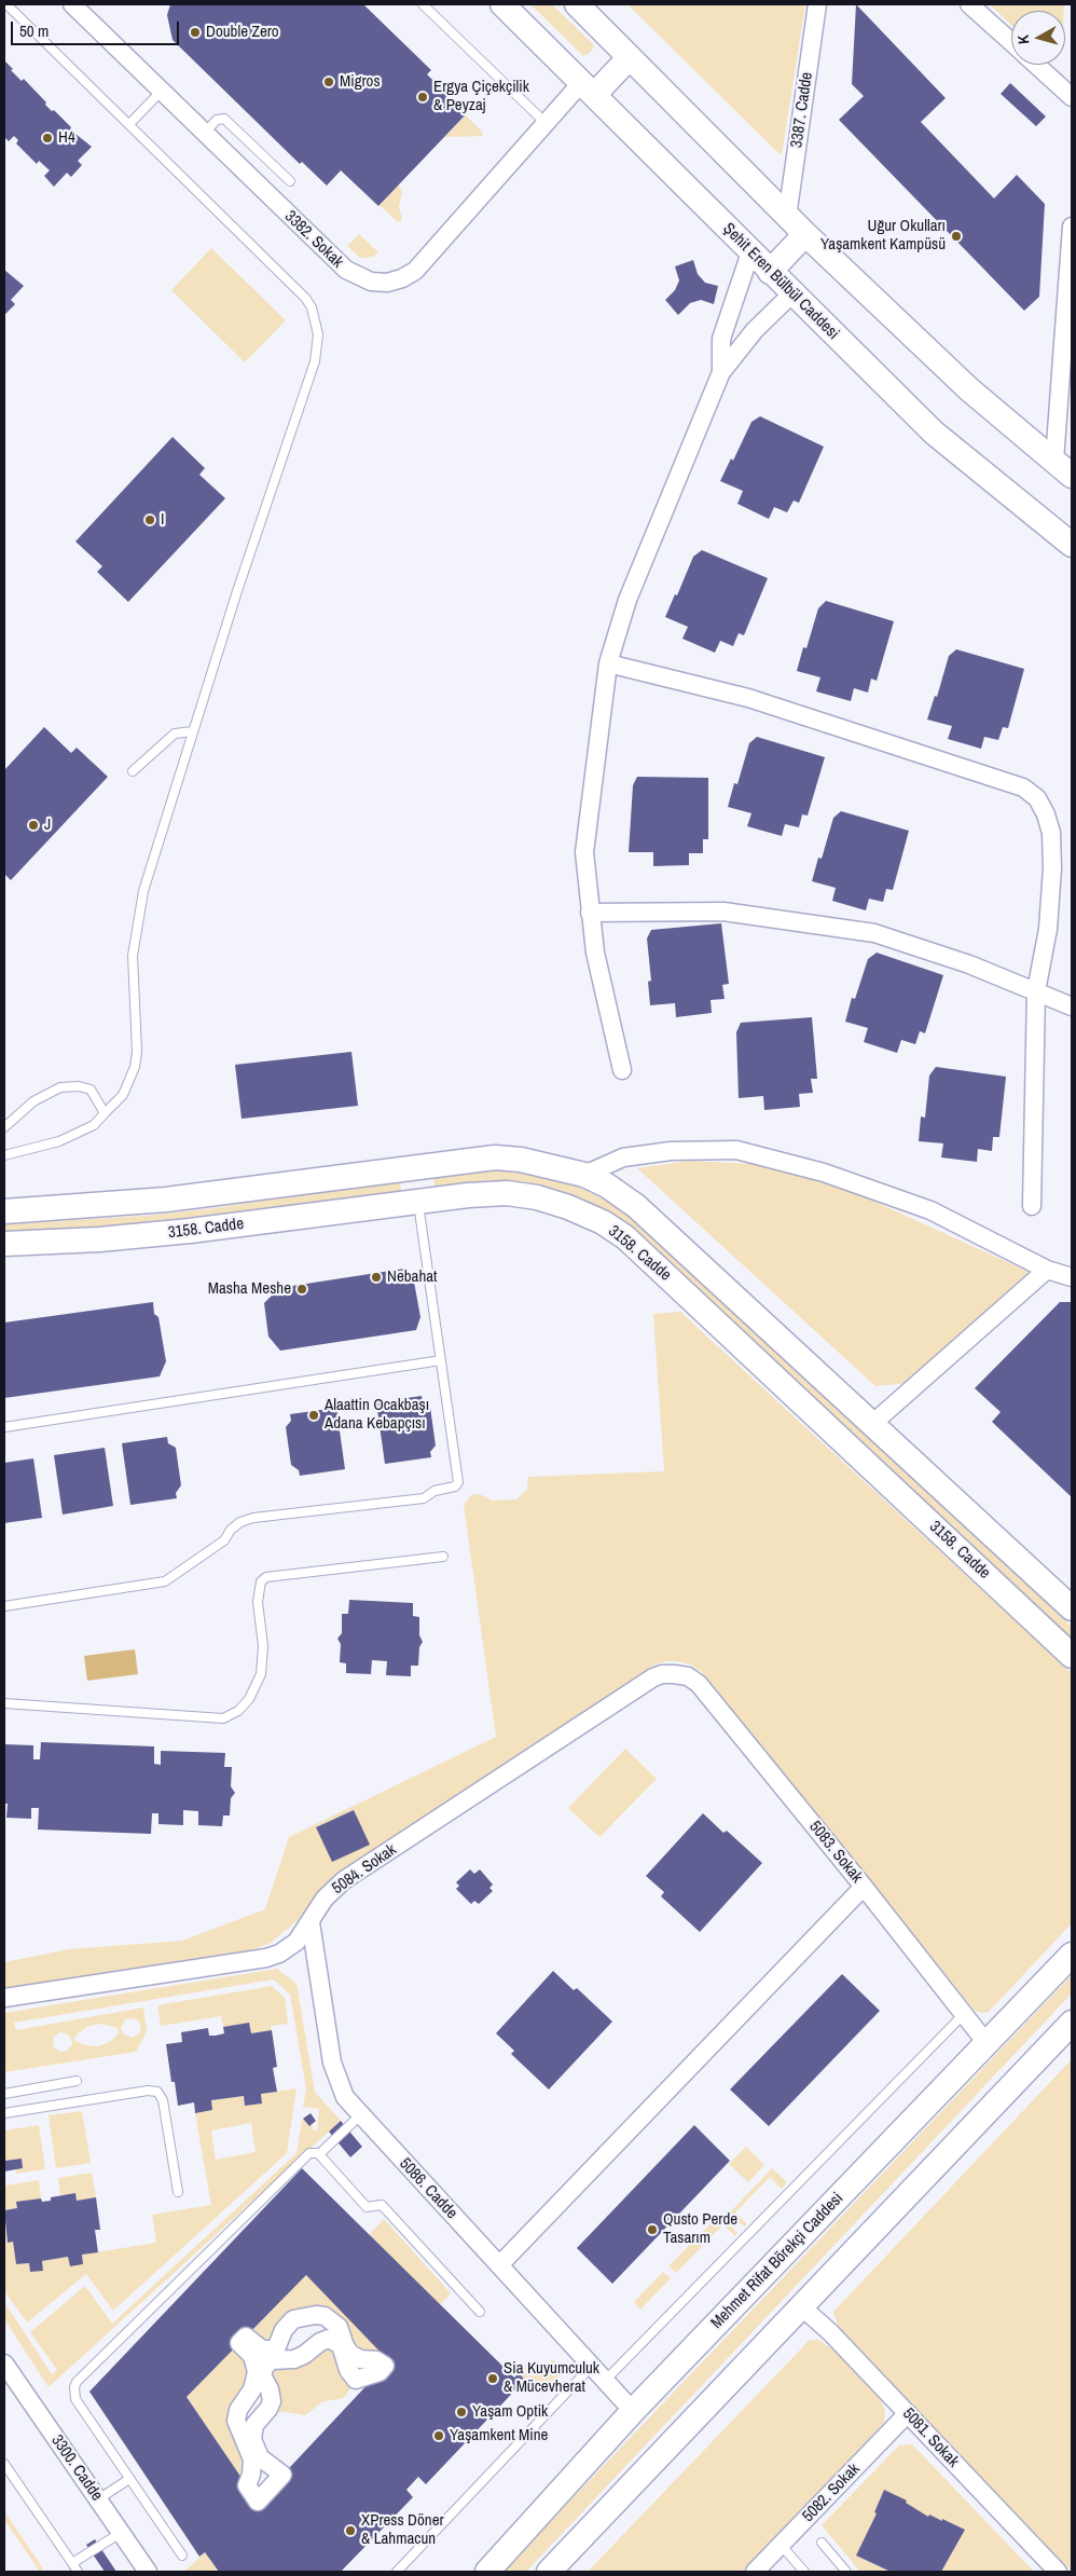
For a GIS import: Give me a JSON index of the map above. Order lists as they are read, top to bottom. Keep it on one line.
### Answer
{"streets":{"main road":["Şehit Eren Bülbül Caddesi","3158. Cadde","Mehmet Rifat Börekçi Caddesi"],"street":["3387. Cadde","3382. Sokak","5083. Sokak","5084. Sokak","5086. Cadde","5081. Sokak","3300. Cadde","5082. Sokak"]},"crossings":[["3382. Sokak","Şehit Eren Bülbül Caddesi"],["5083. Sokak","5084. Sokak"],["5083. Sokak","Mehmet Rifat Börekçi Caddesi"],["5084. Sokak","5086. Cadde"],["5086. Cadde","Mehmet Rifat Börekçi Caddesi"],["5081. Sokak","5082. Sokak"]],"places":["Double Zero","Migros","Ergya Çiçekçilik & Peyzaj","H4","Uğur Okulları Yaşamkent Kampüsü","I","J","Nebahat","Masha Meshe","Alaattin Ocakbaşı Adana Kebapçısı","Qusto Perde Tasarım","Sia Kuyumculuk & Mücevherat","Yaşam Optik","Yaşamkent Mine","XPress Döner & Lahmacun"],"scale_bar":"50 m","north":"left"}
